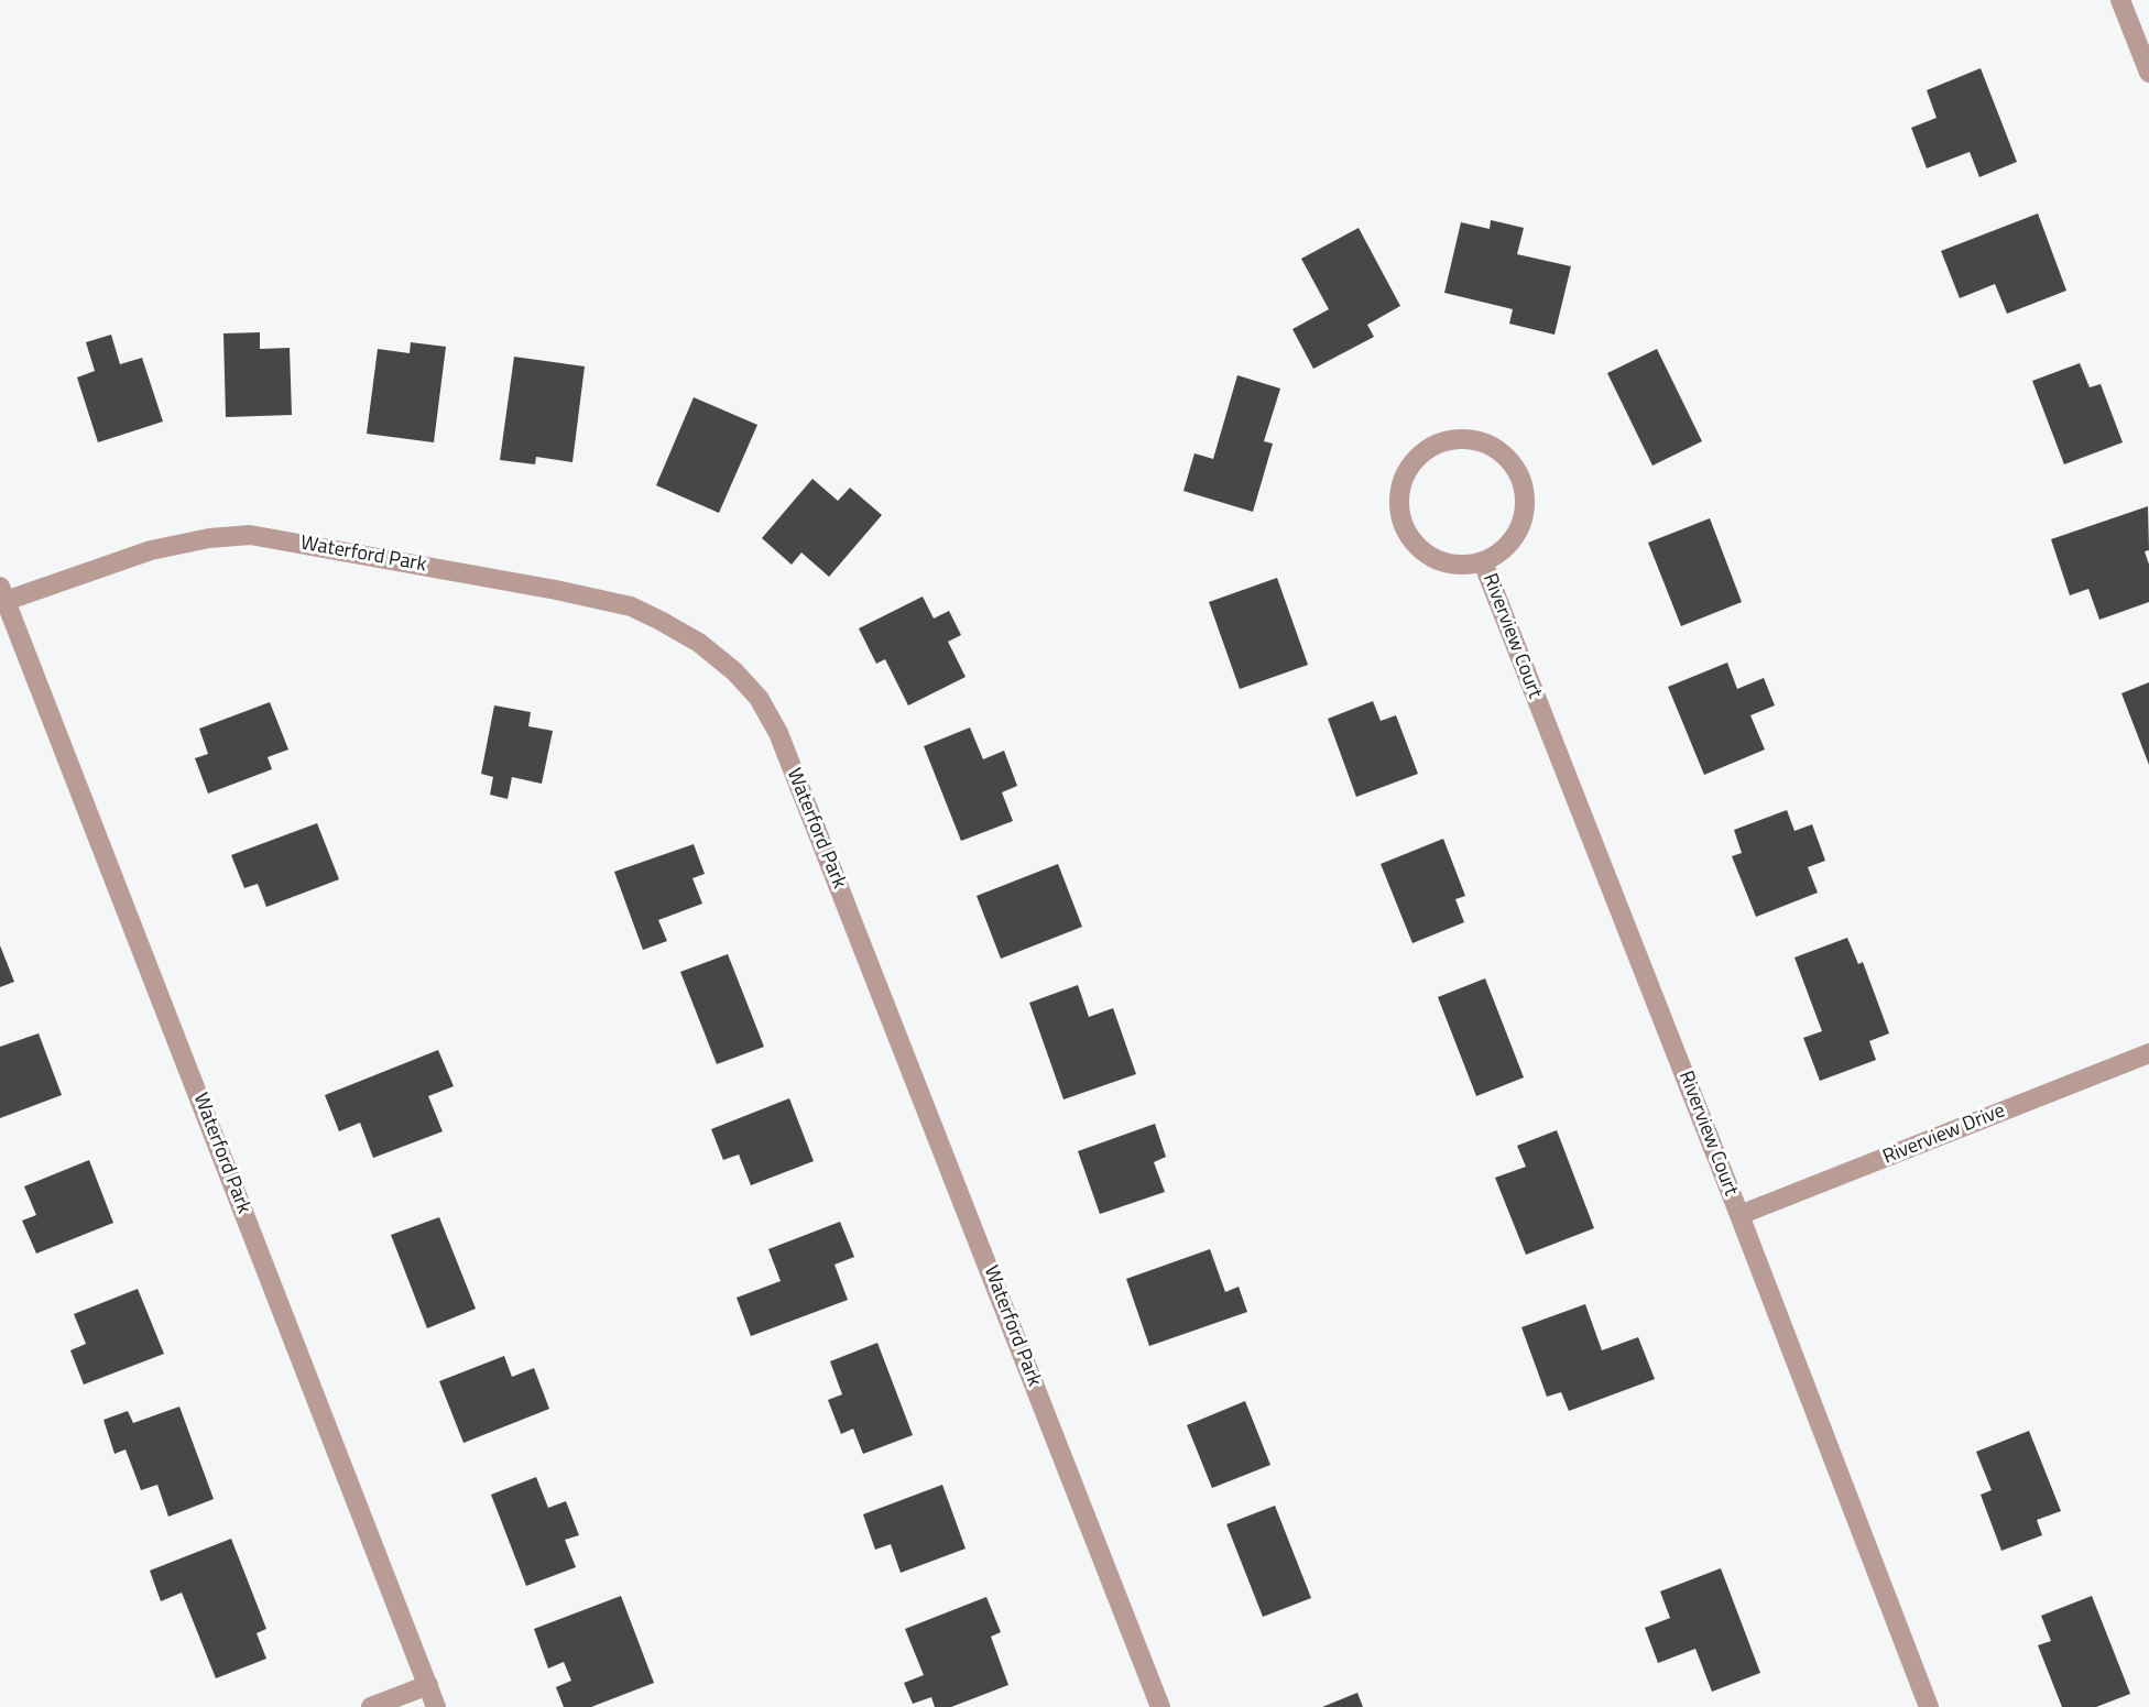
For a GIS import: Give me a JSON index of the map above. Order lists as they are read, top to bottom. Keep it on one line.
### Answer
{"streets":{"street":["Waterford Park","Riverview Court","Riverview Drive"]},"crossings":[["Riverview Court","Riverview Drive"]]}
